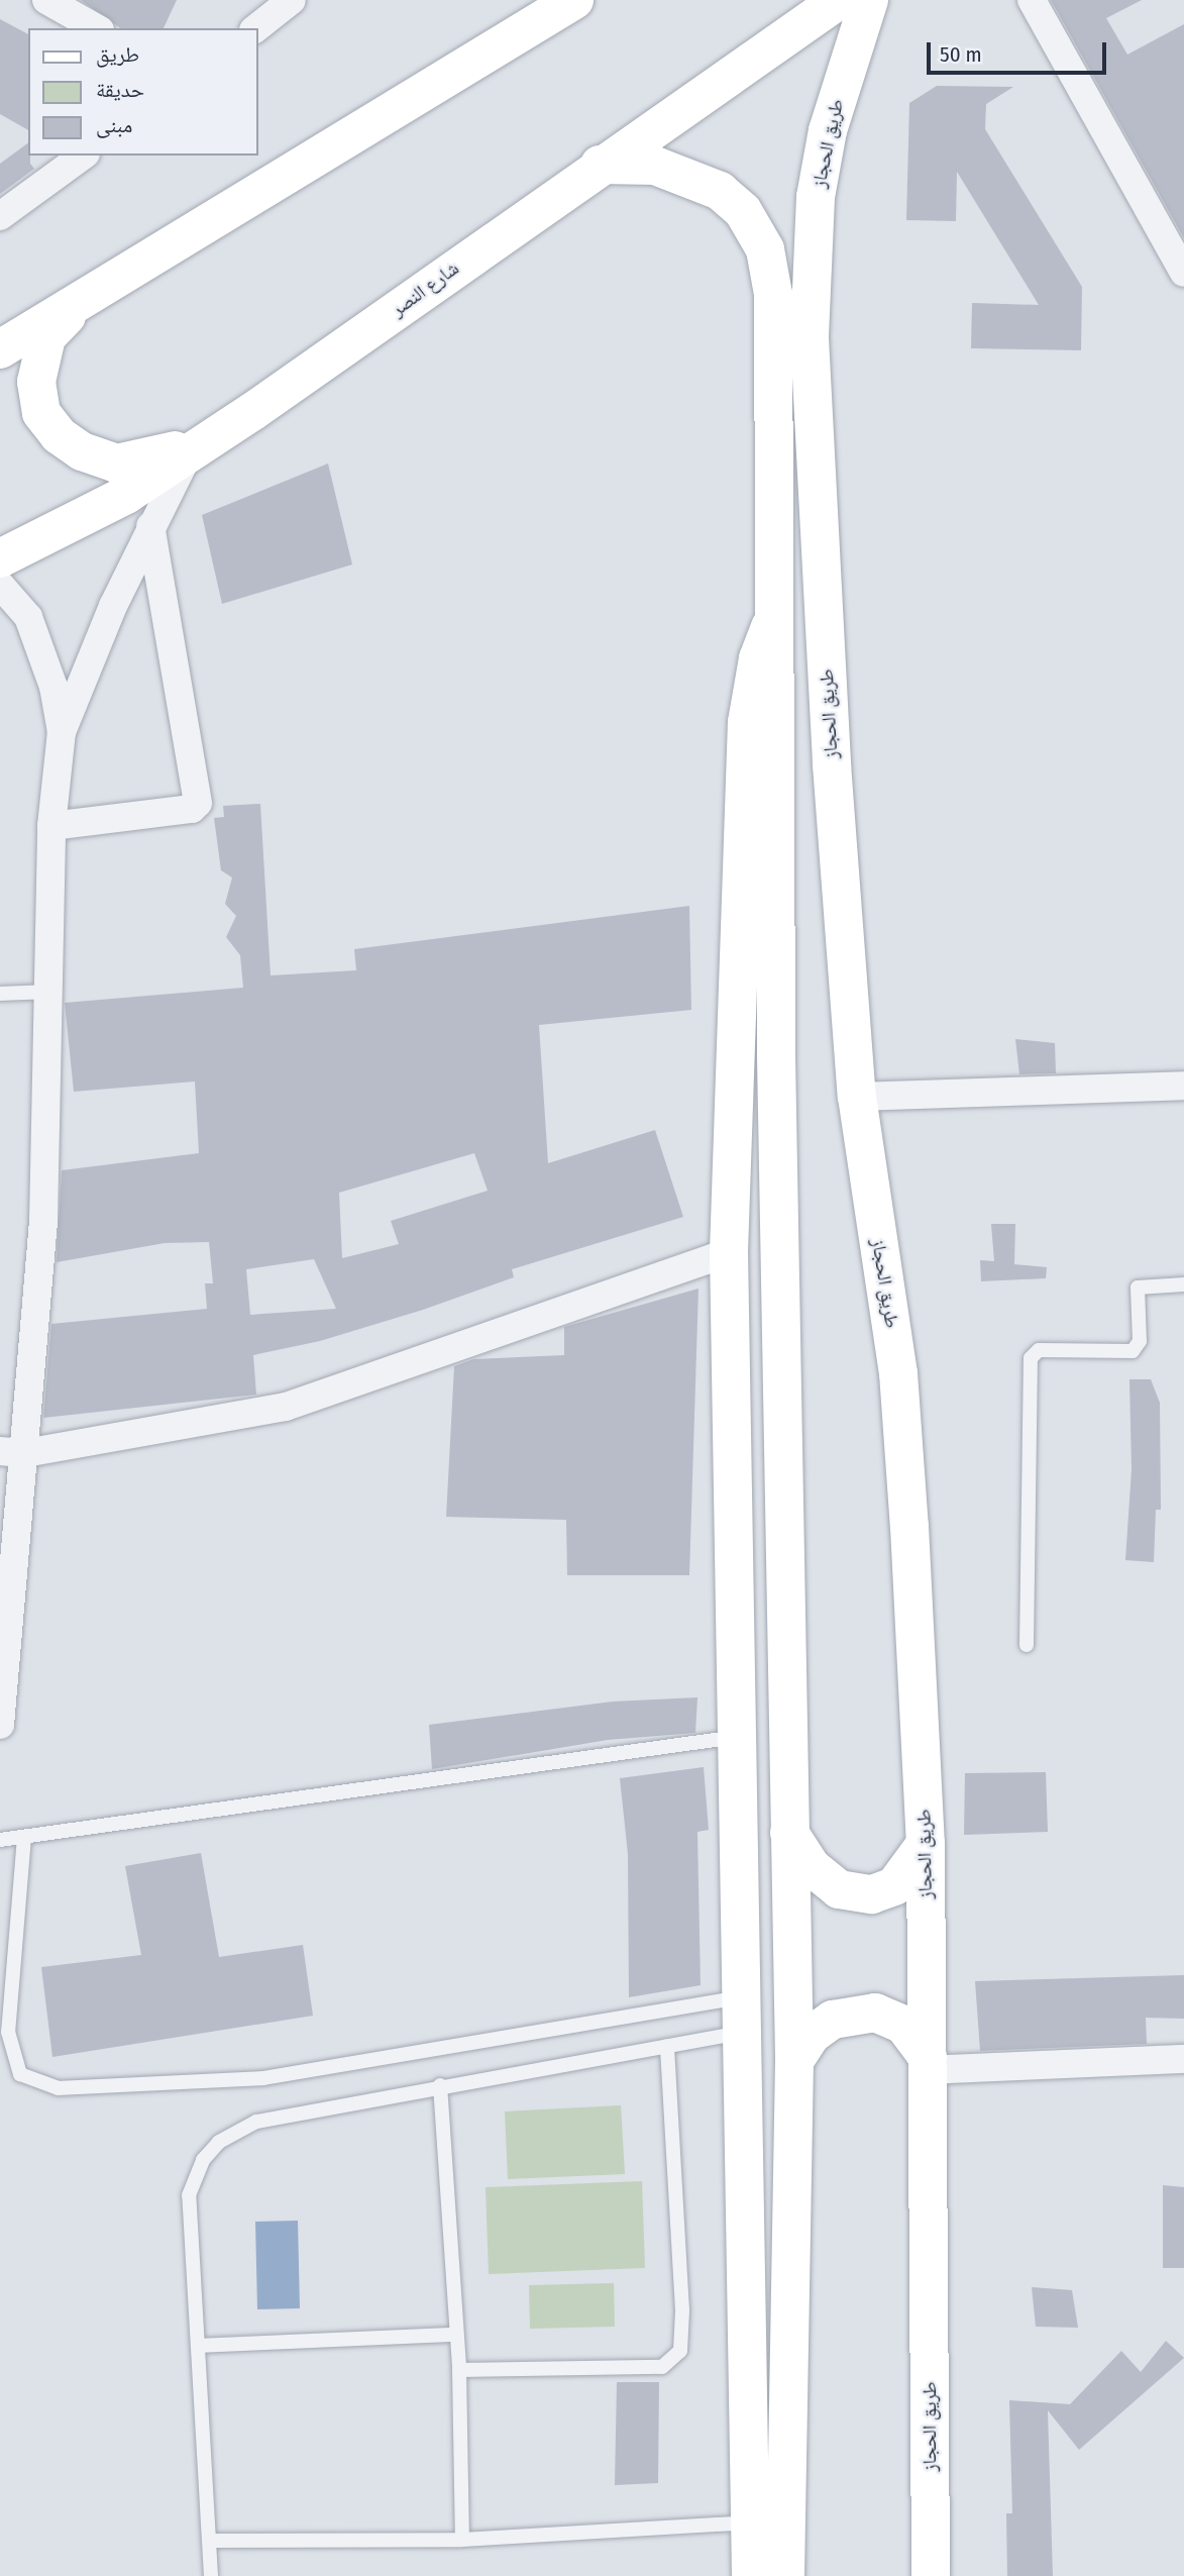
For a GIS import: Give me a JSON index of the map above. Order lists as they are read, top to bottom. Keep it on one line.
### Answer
{"streets":{"main road":["طريق الحجاز","شارع النصر"]},"legend":["طريق","حديقة","مبنى"],"scale_bar":"50 m"}
